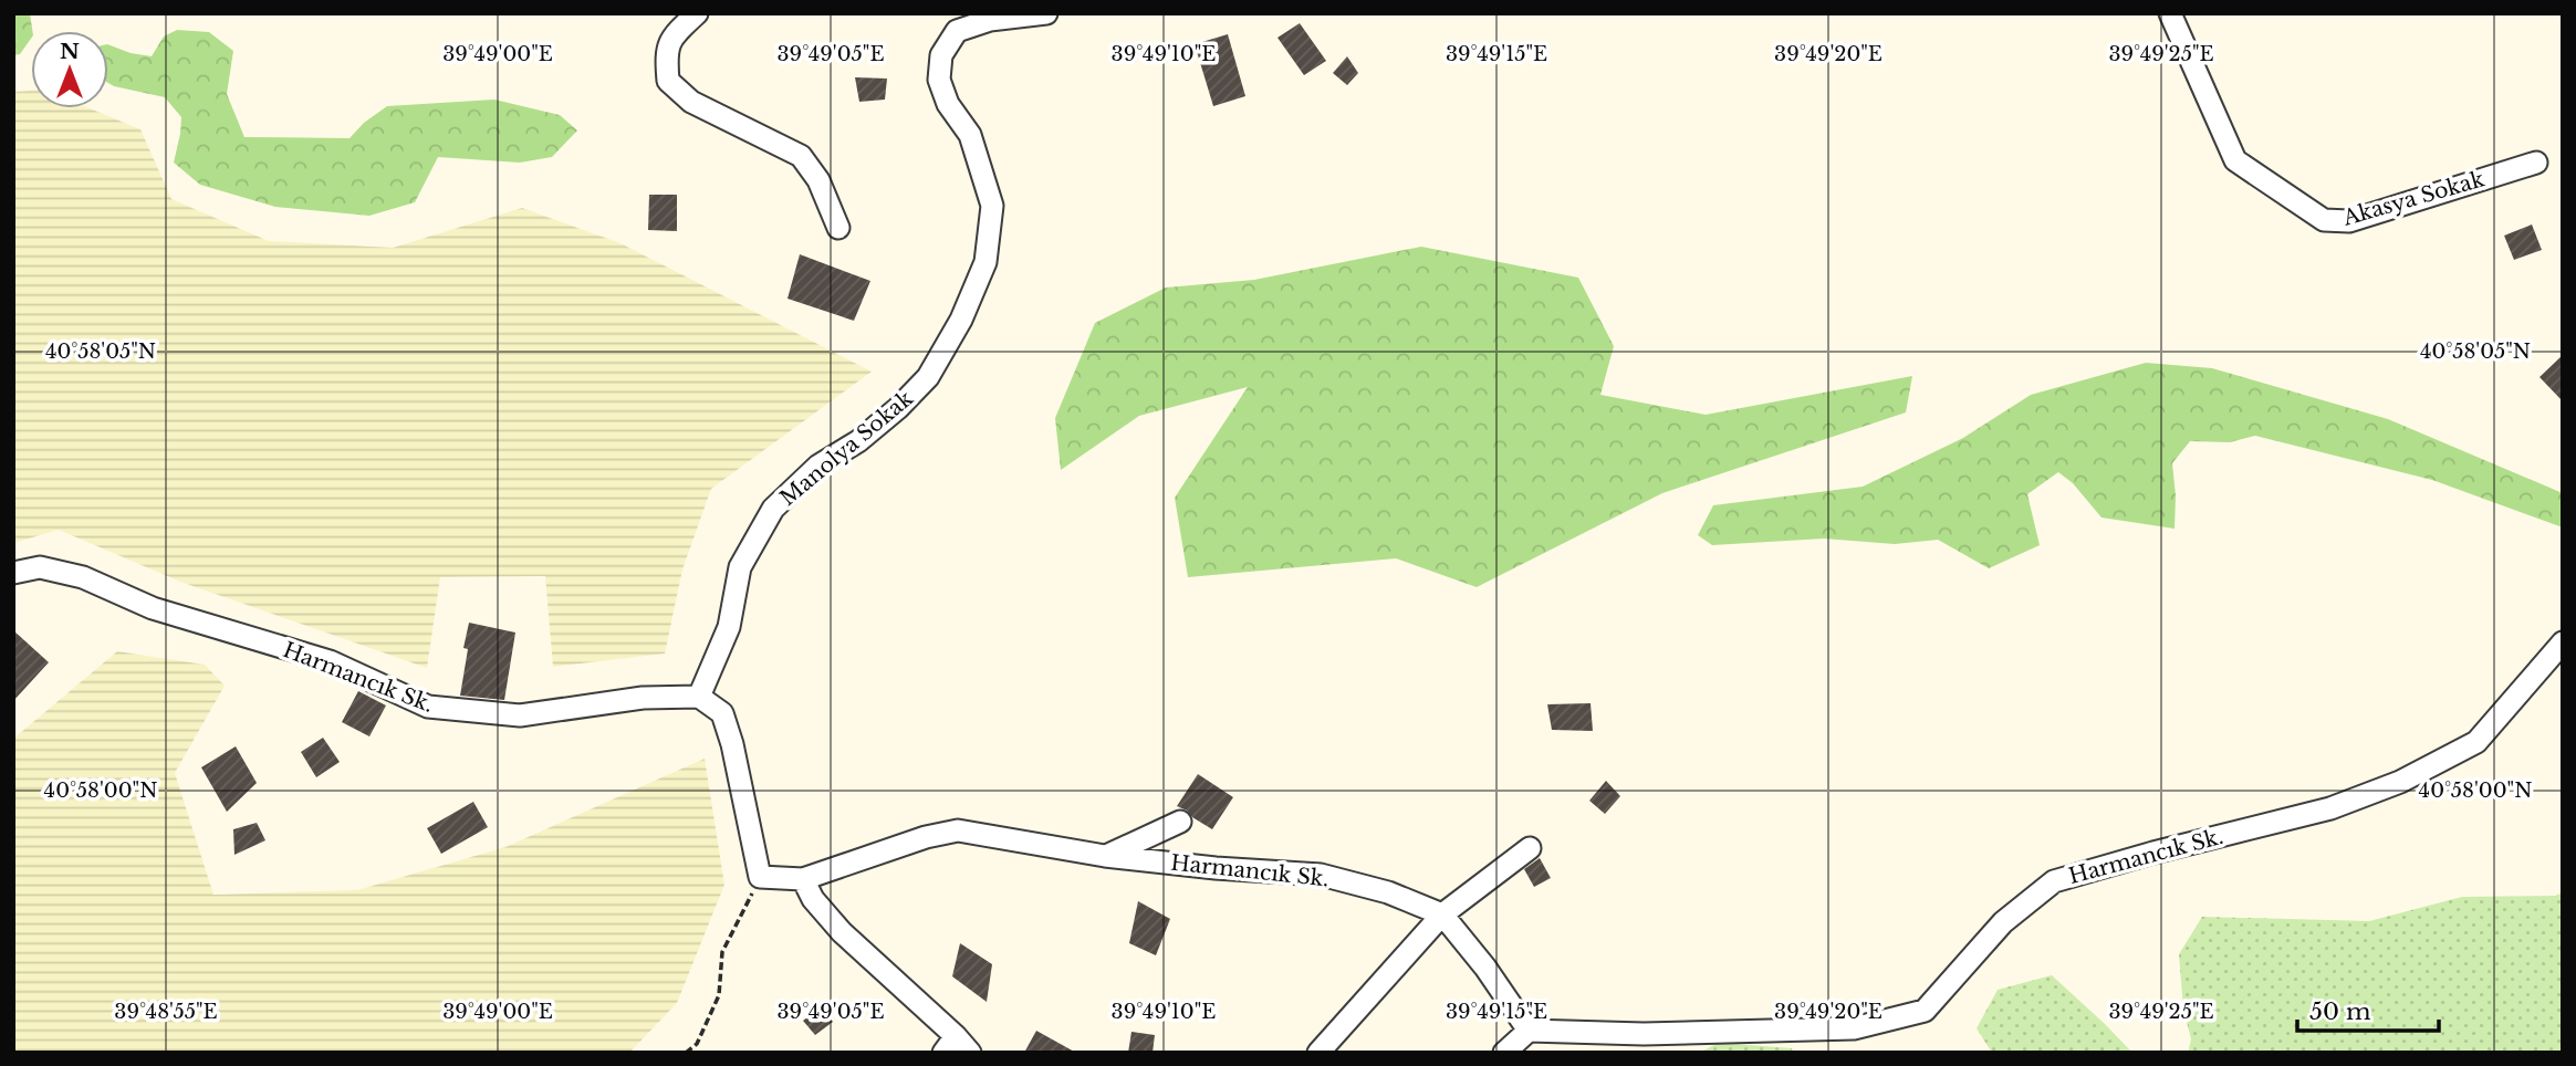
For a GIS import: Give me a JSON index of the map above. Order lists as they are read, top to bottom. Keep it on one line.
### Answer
{"streets":{"street":["Akasya Sokak","Manolya Sokak","Harmancık Sk."]},"crossings":[["Manolya Sokak","Harmancık Sk."]],"scale_bar":"50 m","north":"top","coordinates":["39°49'00\"E","39°49'05\"E","39°49'10\"E","39°49'15\"E","39°49'20\"E","39°49'25\"E","40°58'05\"N","40°58'00\"N","39°48'55\"E"]}
